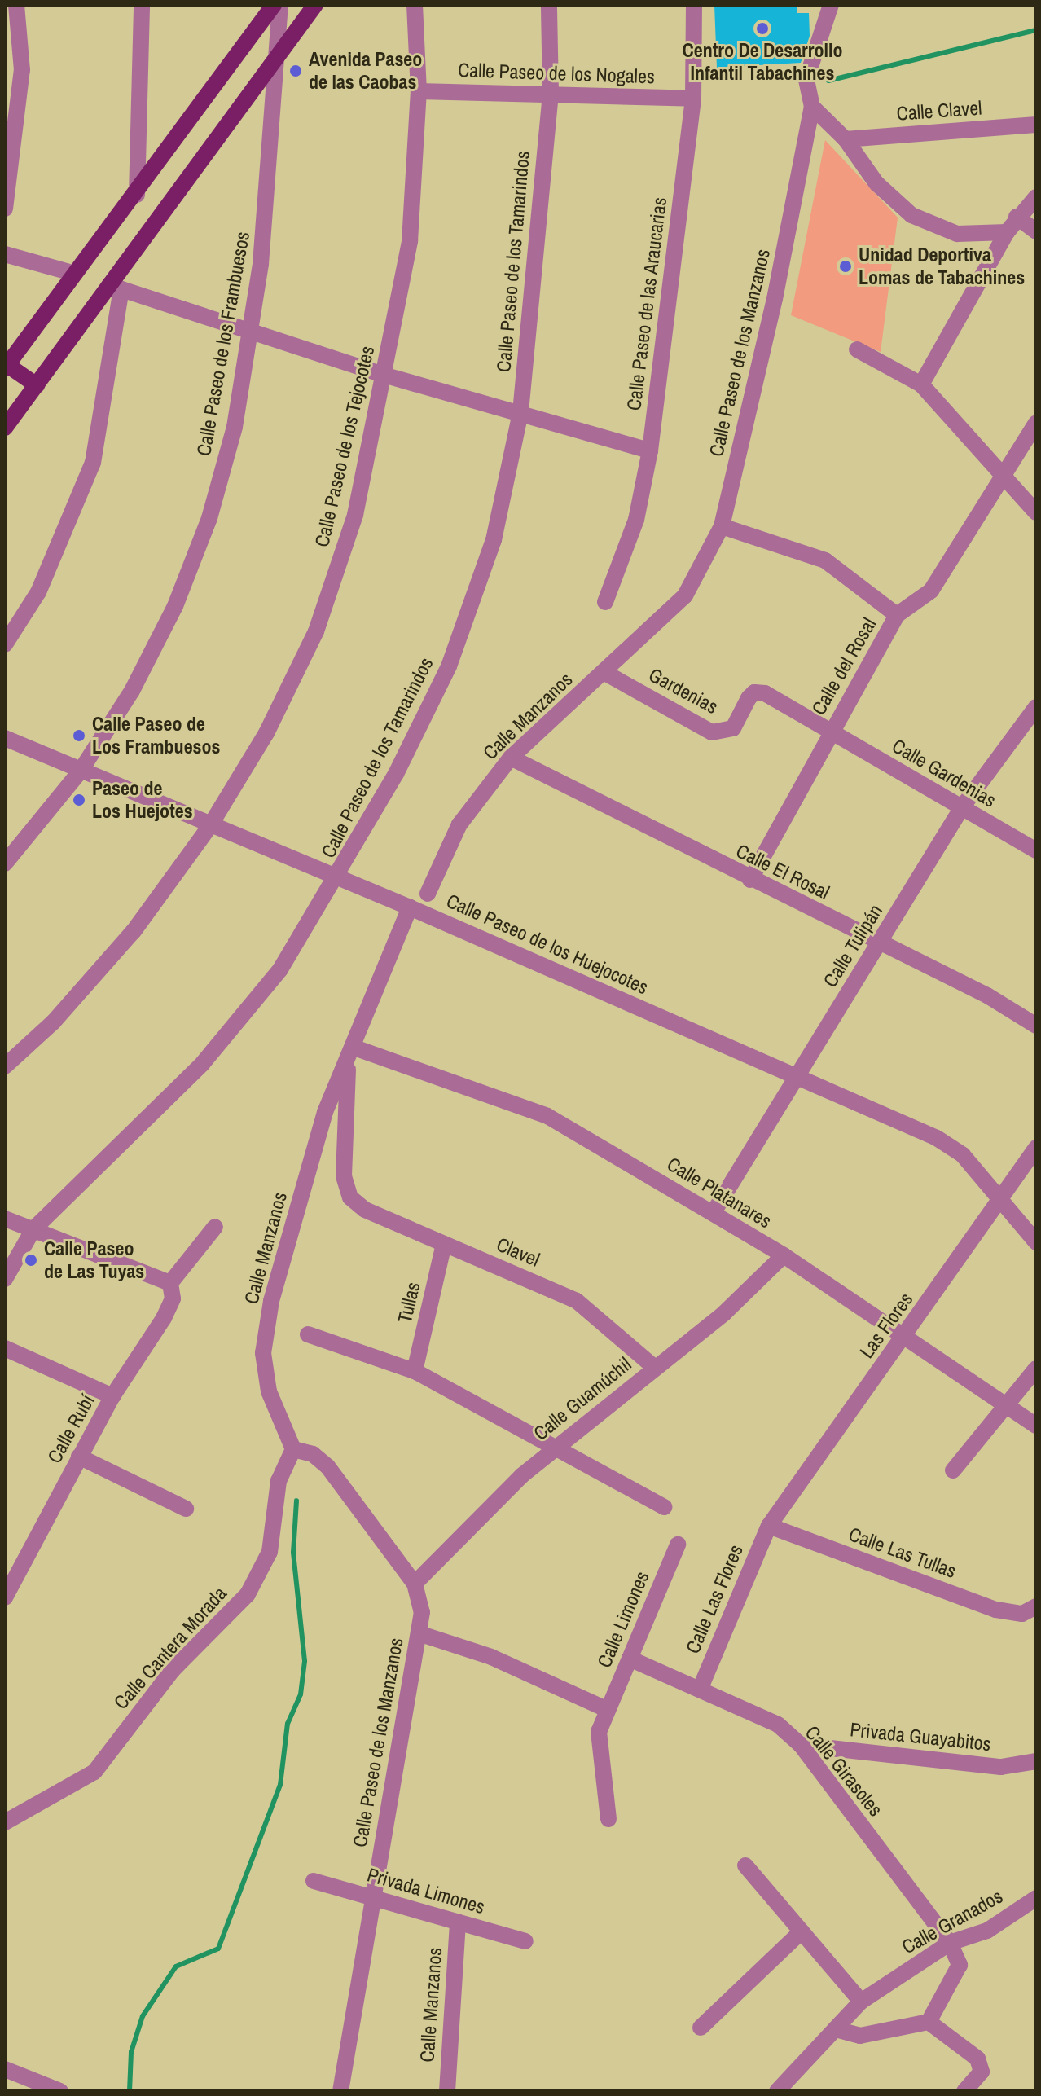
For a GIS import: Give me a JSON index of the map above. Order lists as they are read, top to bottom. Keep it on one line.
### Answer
{"streets":{"street":["Calle Paseo de los Nogales","Calle Clavel","Calle Paseo de los Tamarindos","Calle Paseo de las Araucarias","Calle Paseo de los Frambuesos","Calle Paseo de los Manzanos","Calle Paseo de los Tejocotes","Calle del Rosal","Gardenias","Calle Manzanos","Calle Gardenias","Calle El Rosal","Calle Paseo de los Huejocotes","Calle Tulipán","Calle Platanares","Clavel","Tullas","Las Flores","Calle Guamúchil","Calle Rubí","Calle Las Tullas","Calle Las Flores","Calle Limones","Calle Cantera Morada","Privada Guayabitos","Calle Girasoles","Privada Limones","Calle Granados"]},"crossings":[["Calle Paseo de los Nogales","Calle Paseo de los Tamarindos"],["Calle Paseo de los Nogales","Calle Paseo de las Araucarias"],["Calle Paseo de los Nogales","Calle Paseo de los Tejocotes"],["Calle Paseo de los Tamarindos","Calle Paseo de los Huejocotes"],["Calle Paseo de los Frambuesos","Calle Paseo de los Huejocotes"],["Calle Paseo de los Manzanos","Gardenias"],["Calle Paseo de los Manzanos","Calle Manzanos"],["Calle Paseo de los Manzanos","Calle Guamúchil"],["Calle Paseo de los Manzanos","Calle Cantera Morada"],["Calle Paseo de los Manzanos","Privada Limones"],["Calle Paseo de los Tejocotes","Calle Paseo de los Huejocotes"],["Calle del Rosal","Gardenias"],["Calle del Rosal","Calle Gardenias"],["Calle del Rosal","Calle El Rosal"],["Gardenias","Calle Manzanos"],["Gardenias","Calle Gardenias"],["Calle Manzanos","Calle El Rosal"],["Calle Manzanos","Calle Paseo de los Huejocotes"],["Calle Manzanos","Calle Platanares"],["Calle Manzanos","Clavel"],["Calle Manzanos","Calle Cantera Morada"],["Calle Manzanos","Privada Limones"],["Calle Gardenias","Calle Tulipán"],["Calle El Rosal","Calle Tulipán"],["Calle Paseo de los Huejocotes","Calle Tulipán"],["Calle Paseo de los Huejocotes","Las Flores"],["Calle Tulipán","Calle Platanares"],["Calle Platanares","Las Flores"],["Calle Platanares","Calle Guamúchil"],["Clavel","Tullas"],["Clavel","Calle Guamúchil"],["Las Flores","Calle Las Tullas"],["Las Flores","Calle Las Flores"],["Calle Las Tullas","Calle Las Flores"],["Calle Las Flores","Calle Girasoles"],["Calle Limones","Calle Girasoles"],["Privada Guayabitos","Calle Girasoles"],["Calle Girasoles","Calle Granados"]],"places":["Centro De Desarrollo Infantil Tabachines","Avenida Paseo de las Caobas","Unidad Deportiva Lomas de Tabachines","Calle Paseo de Los Frambuesos","Paseo de Los Huejotes","Calle Paseo de Las Tuyas"]}
